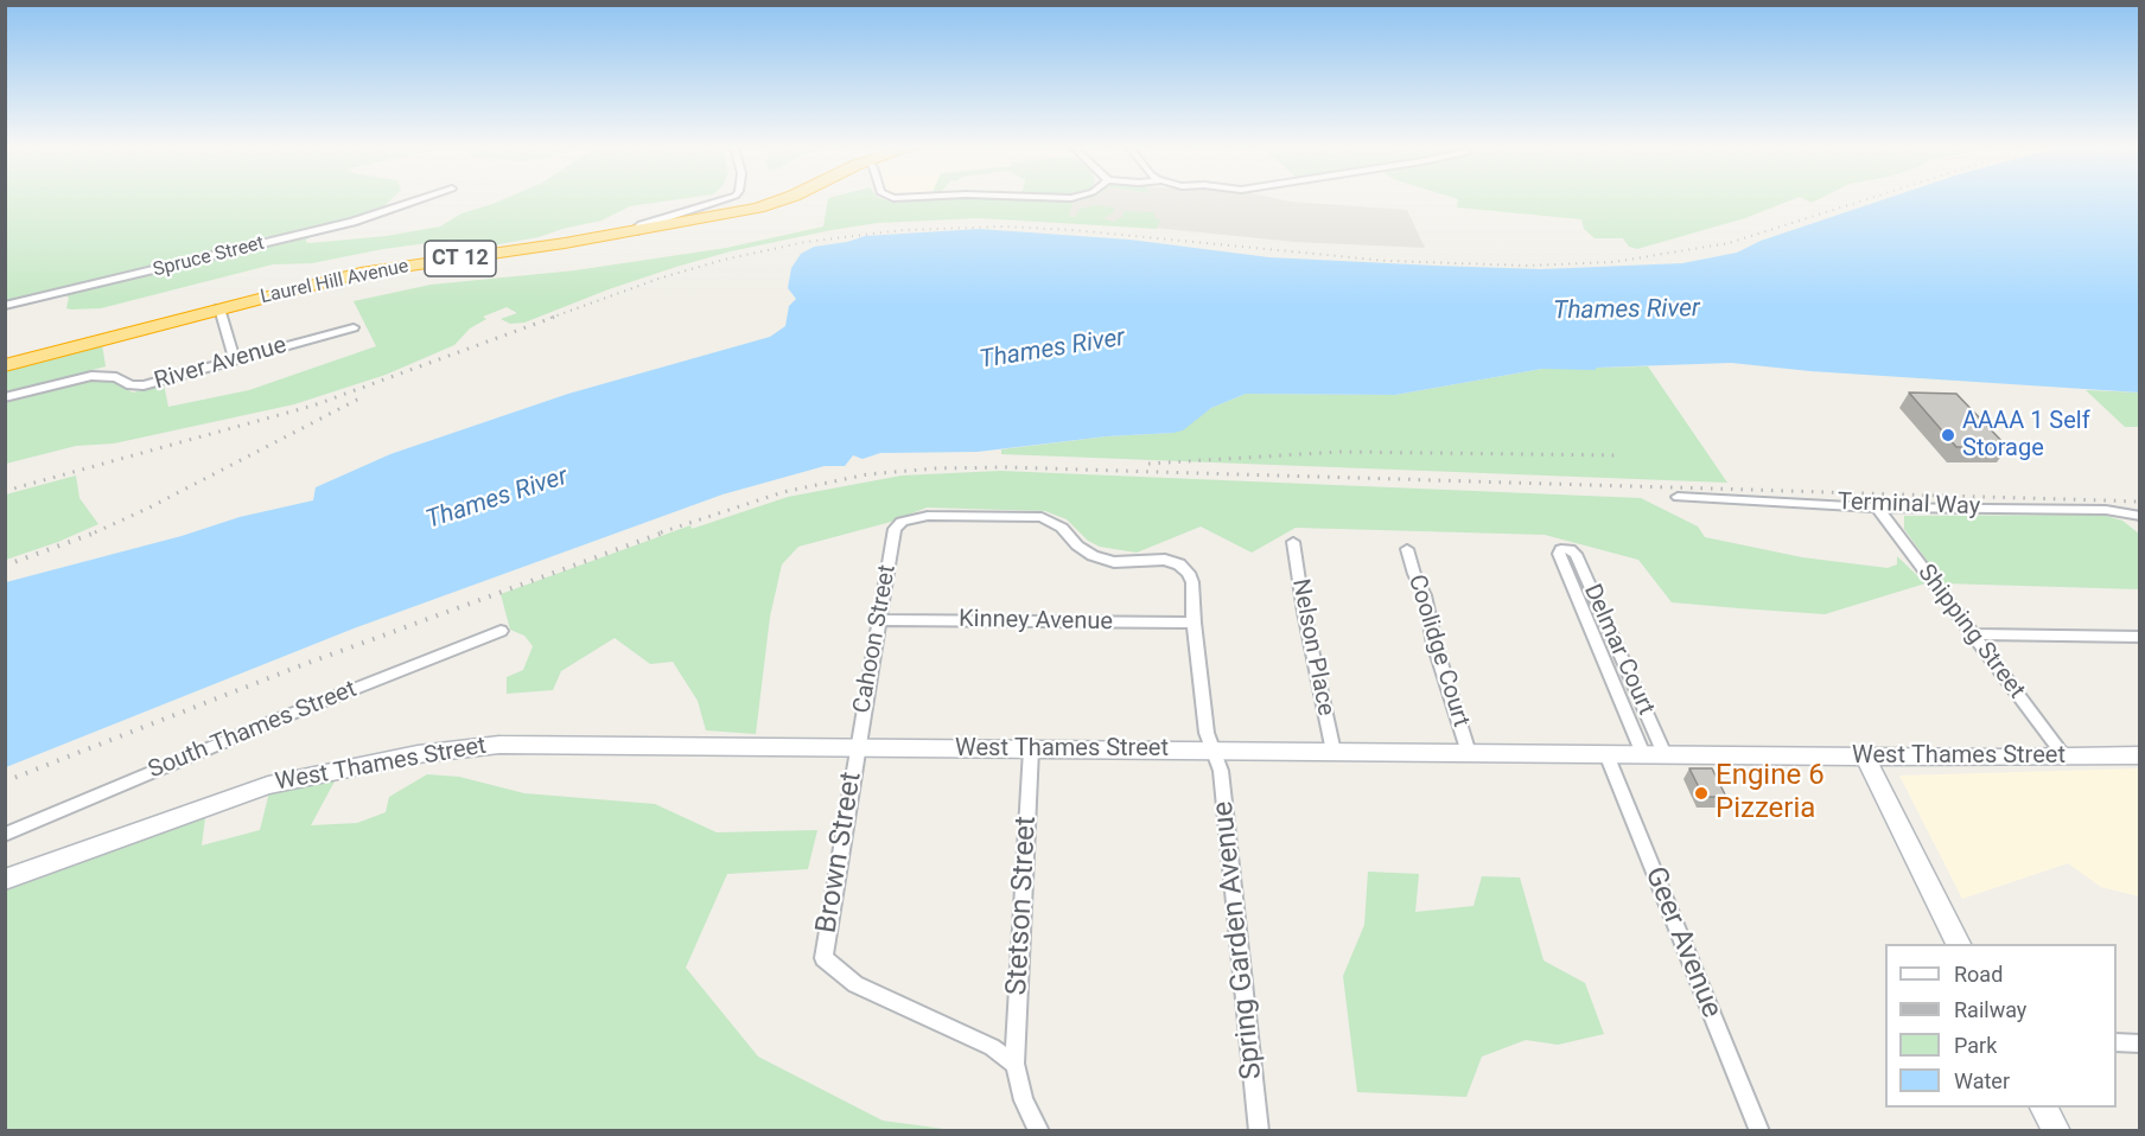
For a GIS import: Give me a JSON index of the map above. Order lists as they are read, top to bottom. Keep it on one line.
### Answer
{"streets":{"highway":["CT 12","Laurel Hill Avenue"],"main road":["West Thames Street"],"street":["Spruce Street","River Avenue","Terminal Way","Kinney Avenue","Shipping Street","Cahoon Street","Nelson Place","Delmar Court","Coolidge Court","South Thames Street","Brown Street","Stetson Street","Spring Garden Avenue","Geer Avenue"]},"crossings":[["Terminal Way","Shipping Street"],["Kinney Avenue","Cahoon Street"],["Kinney Avenue","Spring Garden Avenue"],["Shipping Street","West Thames Street"],["Cahoon Street","West Thames Street"],["Cahoon Street","Brown Street"],["Cahoon Street","Spring Garden Avenue"],["Nelson Place","West Thames Street"],["Delmar Court","West Thames Street"],["Coolidge Court","West Thames Street"],["West Thames Street","Brown Street"],["West Thames Street","Stetson Street"],["West Thames Street","Spring Garden Avenue"],["West Thames Street","Geer Avenue"],["Brown Street","Stetson Street"]],"water":["Thames River"],"places":["AAAA 1 Self Storage","Engine 6 Pizzeria"],"legend":["Road","Railway","Park","Water"]}
